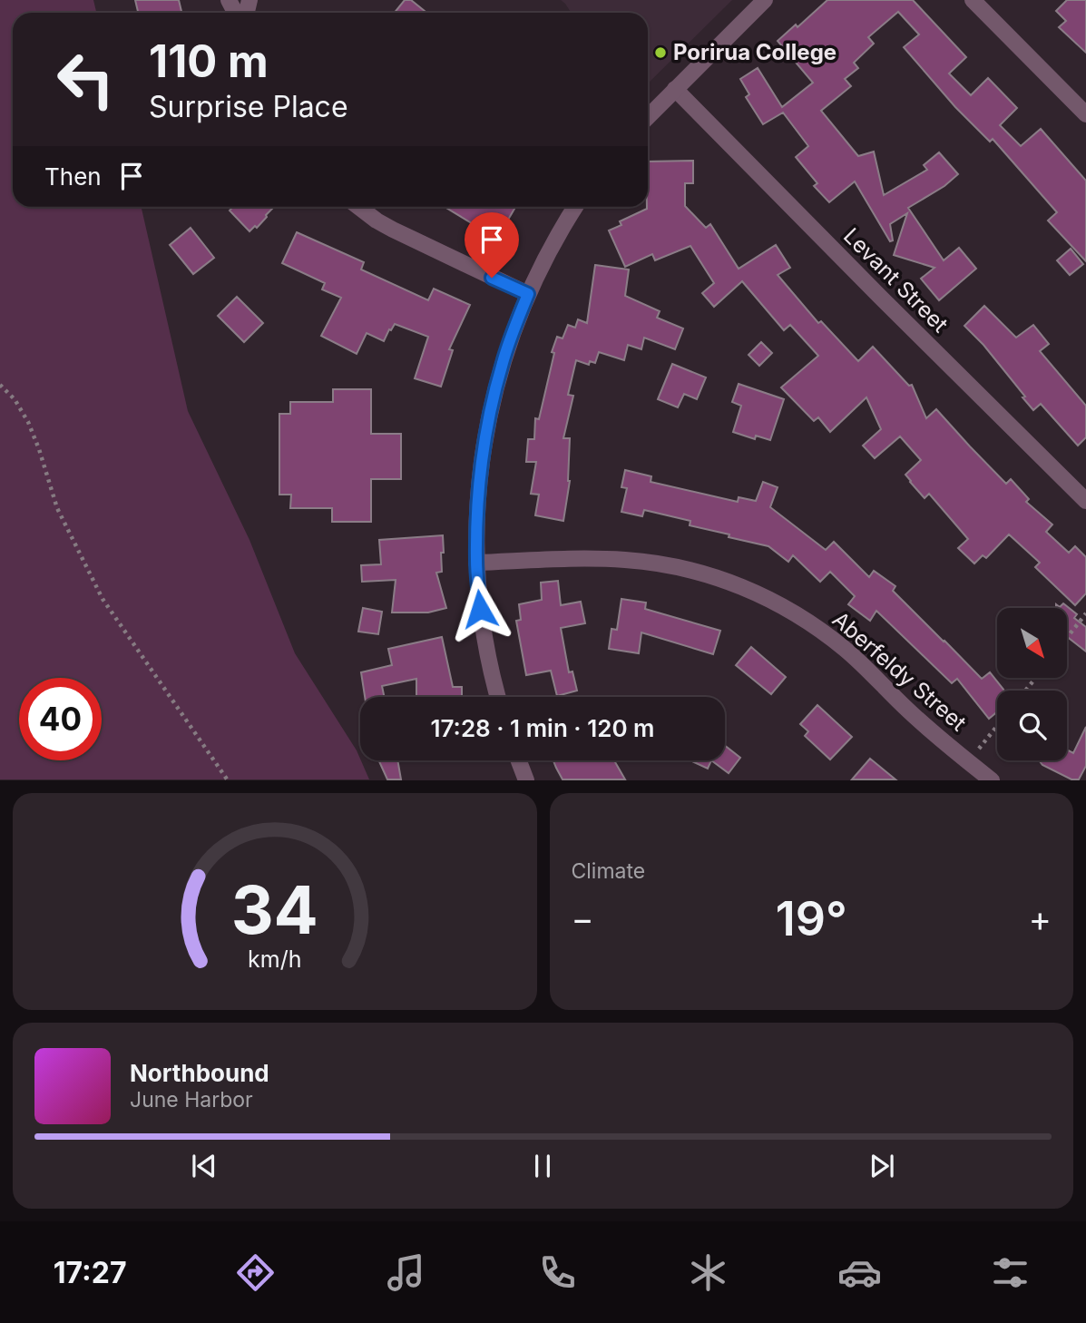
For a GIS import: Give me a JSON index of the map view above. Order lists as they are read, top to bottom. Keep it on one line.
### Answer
{"streets":{"street":["Levant Street","Aberfeldy Street"]},"places":["Porirua College"],"north":"bottom right","page":{"turn":["110 m","Surprise Place"],"then":"Then","limit":"40","trip":"17:28 · 1 min · 120 m","tile":"Climate","heat":["−","19°","+"],"song":["Northbound","June Harbor"],"tabs":"17:27","gauge":["34","km/h"]}}
